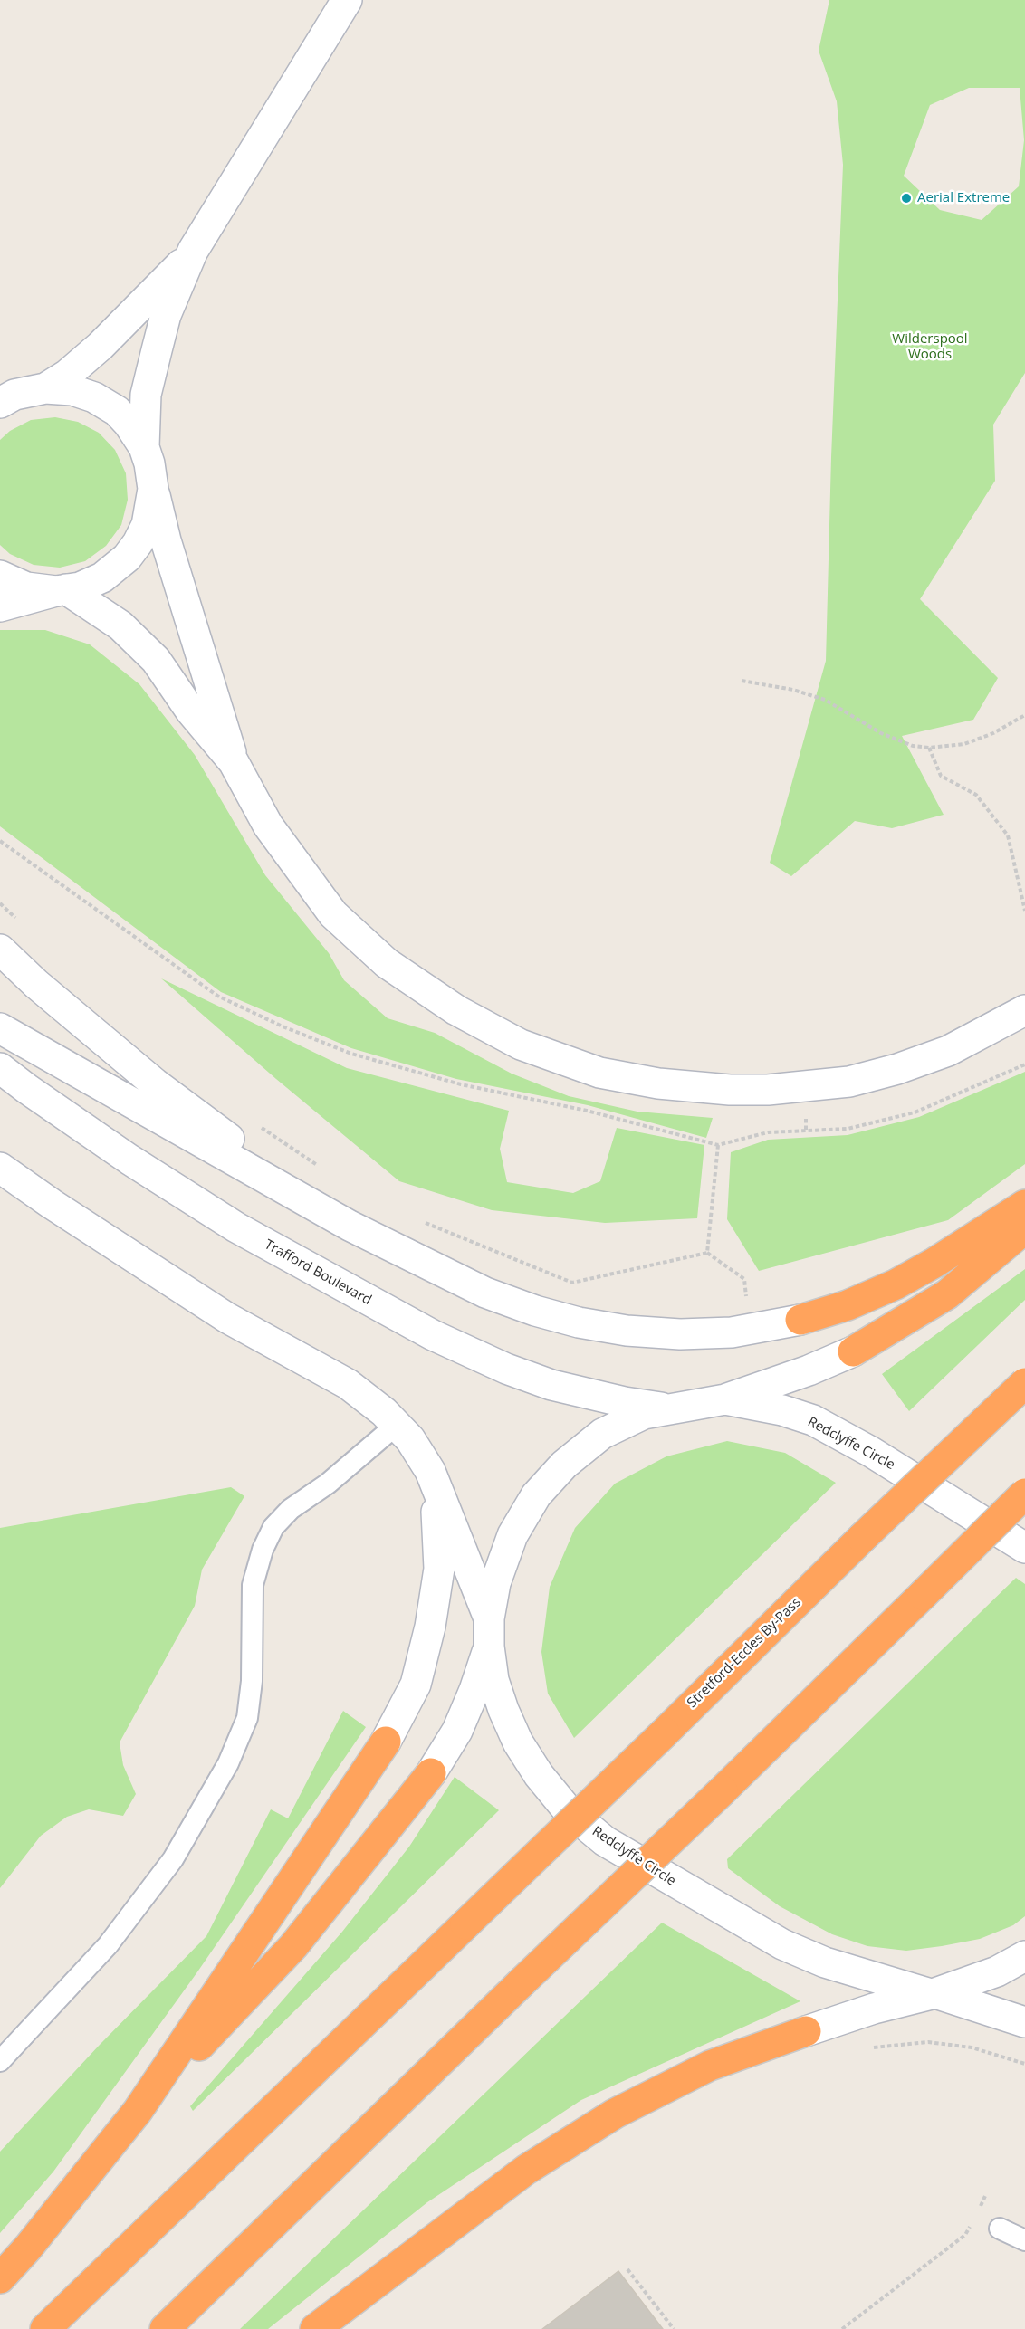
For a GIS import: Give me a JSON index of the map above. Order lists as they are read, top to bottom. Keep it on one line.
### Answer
{"streets":{"highway":["Stretford-Eccles By-Pass"],"main road":["Trafford Boulevard","Redclyffe Circle"]},"crossings":[["Trafford Boulevard","Redclyffe Circle"]],"parks":["Wilderspool Woods"],"places":["Aerial Extreme"]}
